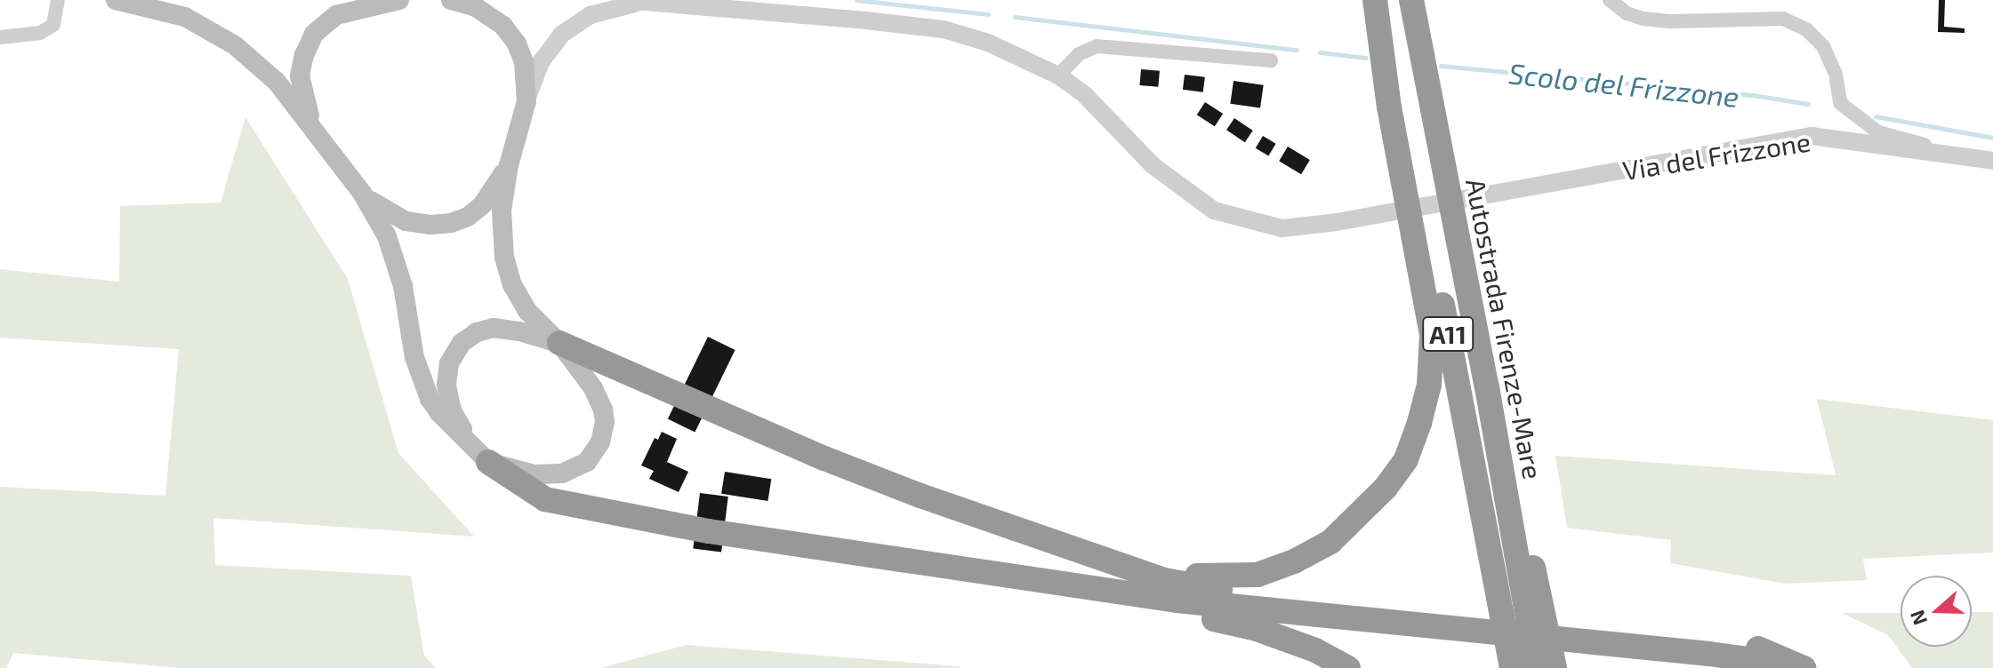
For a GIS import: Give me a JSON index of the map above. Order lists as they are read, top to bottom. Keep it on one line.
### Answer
{"streets":{"highway":["Autostrada Firenze-Mare","A11"],"street":["Via del Frizzone"]},"water":["Scolo del Frizzone"],"north":"left"}
